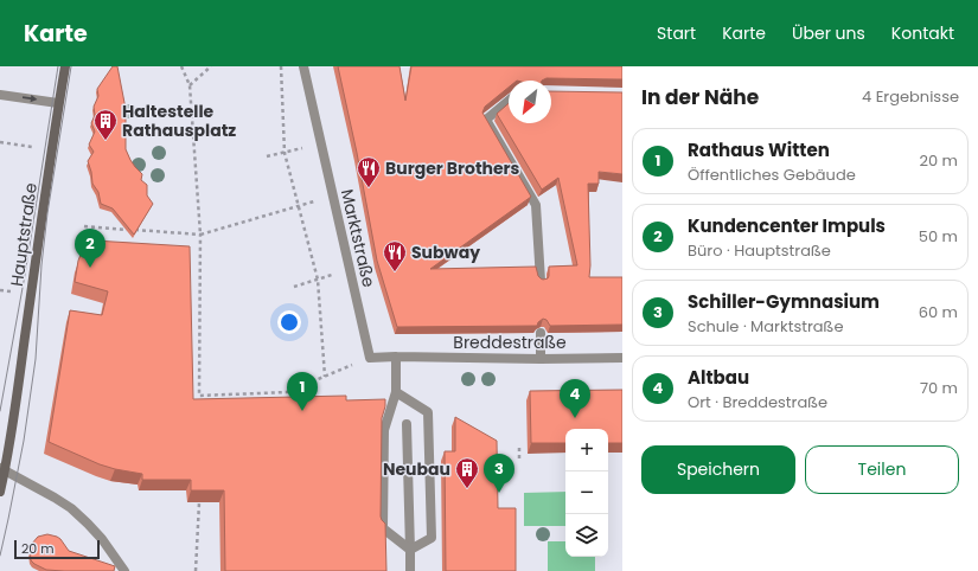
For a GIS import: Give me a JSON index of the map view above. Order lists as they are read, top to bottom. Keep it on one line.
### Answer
{"streets":{"main road":["Hauptstraße"],"street":["Marktstraße","Breddestraße"]},"places":{"building":["Haltestelle Rathausplatz","Neubau"],"restaurant":["Burger Brothers","Subway"]},"scale_bar":"20 m","north":"bottom left","page":{"header":"Karte","nav":["Start","Karte","Über uns","Kontakt"],"heading":["In der Nähe","4 Ergebnisse"],"list":[{"mark":"1","name":"Rathaus Witten","note":"Öffentliches Gebäude","value":"20 m"},{"mark":"2","name":"Kundencenter Impuls","note":"Büro · Hauptstraße","value":"50 m"},{"mark":"3","name":"Schiller-Gymnasium","note":"Schule · Marktstraße","value":"60 m"},{"mark":"4","name":"Altbau","note":"Ort · Breddestraße","value":"70 m"}],"pins":["2","1","4","3"],"map_buttons":["+","−"],"buttons":["Speichern","Teilen"],"scale":"20 m"}}
